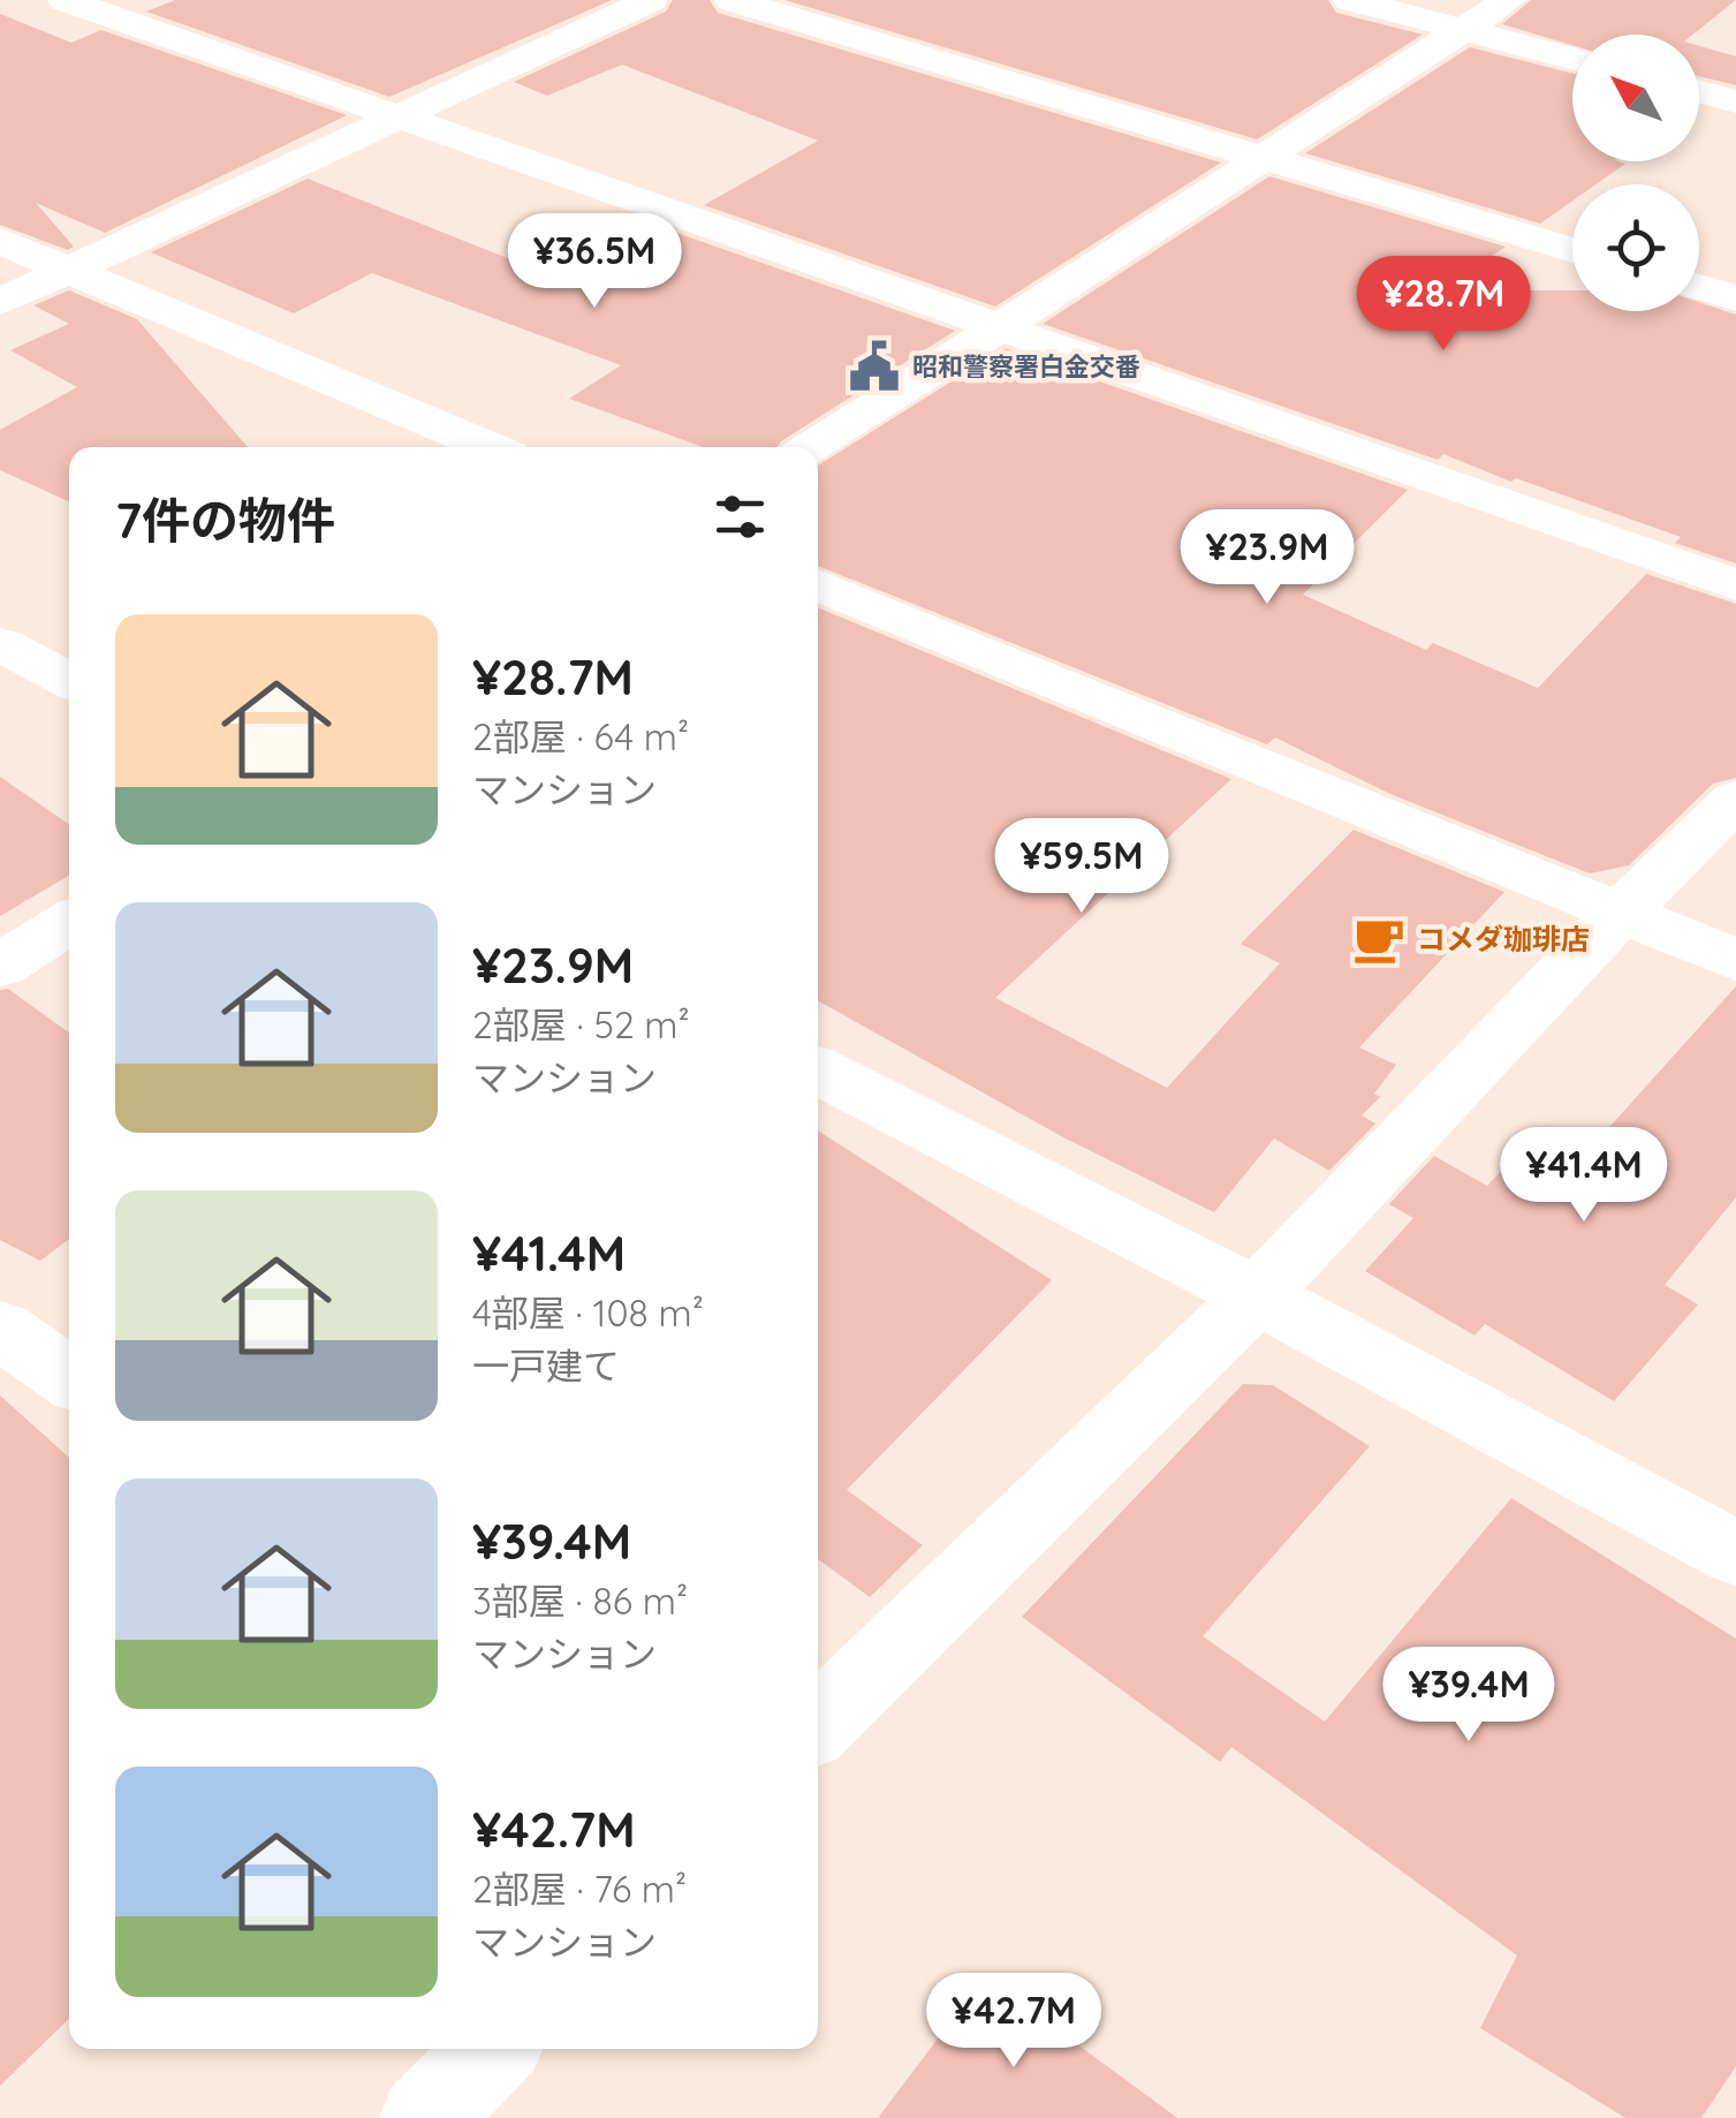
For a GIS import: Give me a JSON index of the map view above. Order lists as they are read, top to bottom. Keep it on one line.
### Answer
{"places":{"public building":["昭和警察署白金交番"],"cafe":["コメダ珈琲店"]},"north":"top left","page":{"price":["¥36.5M","¥28.7M","¥23.9M","¥59.5M","¥41.4M","¥39.4M","¥42.7M"],"heading":"7件の物件","list":[{"name":"¥28.7M","note":"2部屋 · 64 m² · マンション"},{"name":"¥23.9M","note":"2部屋 · 52 m² · マンション"},{"name":"¥41.4M","note":"4部屋 · 108 m² · 一戸建て"},{"name":"¥39.4M","note":"3部屋 · 86 m² · マンション"},{"name":"¥42.7M","note":"2部屋 · 76 m² · マンション"}]}}
